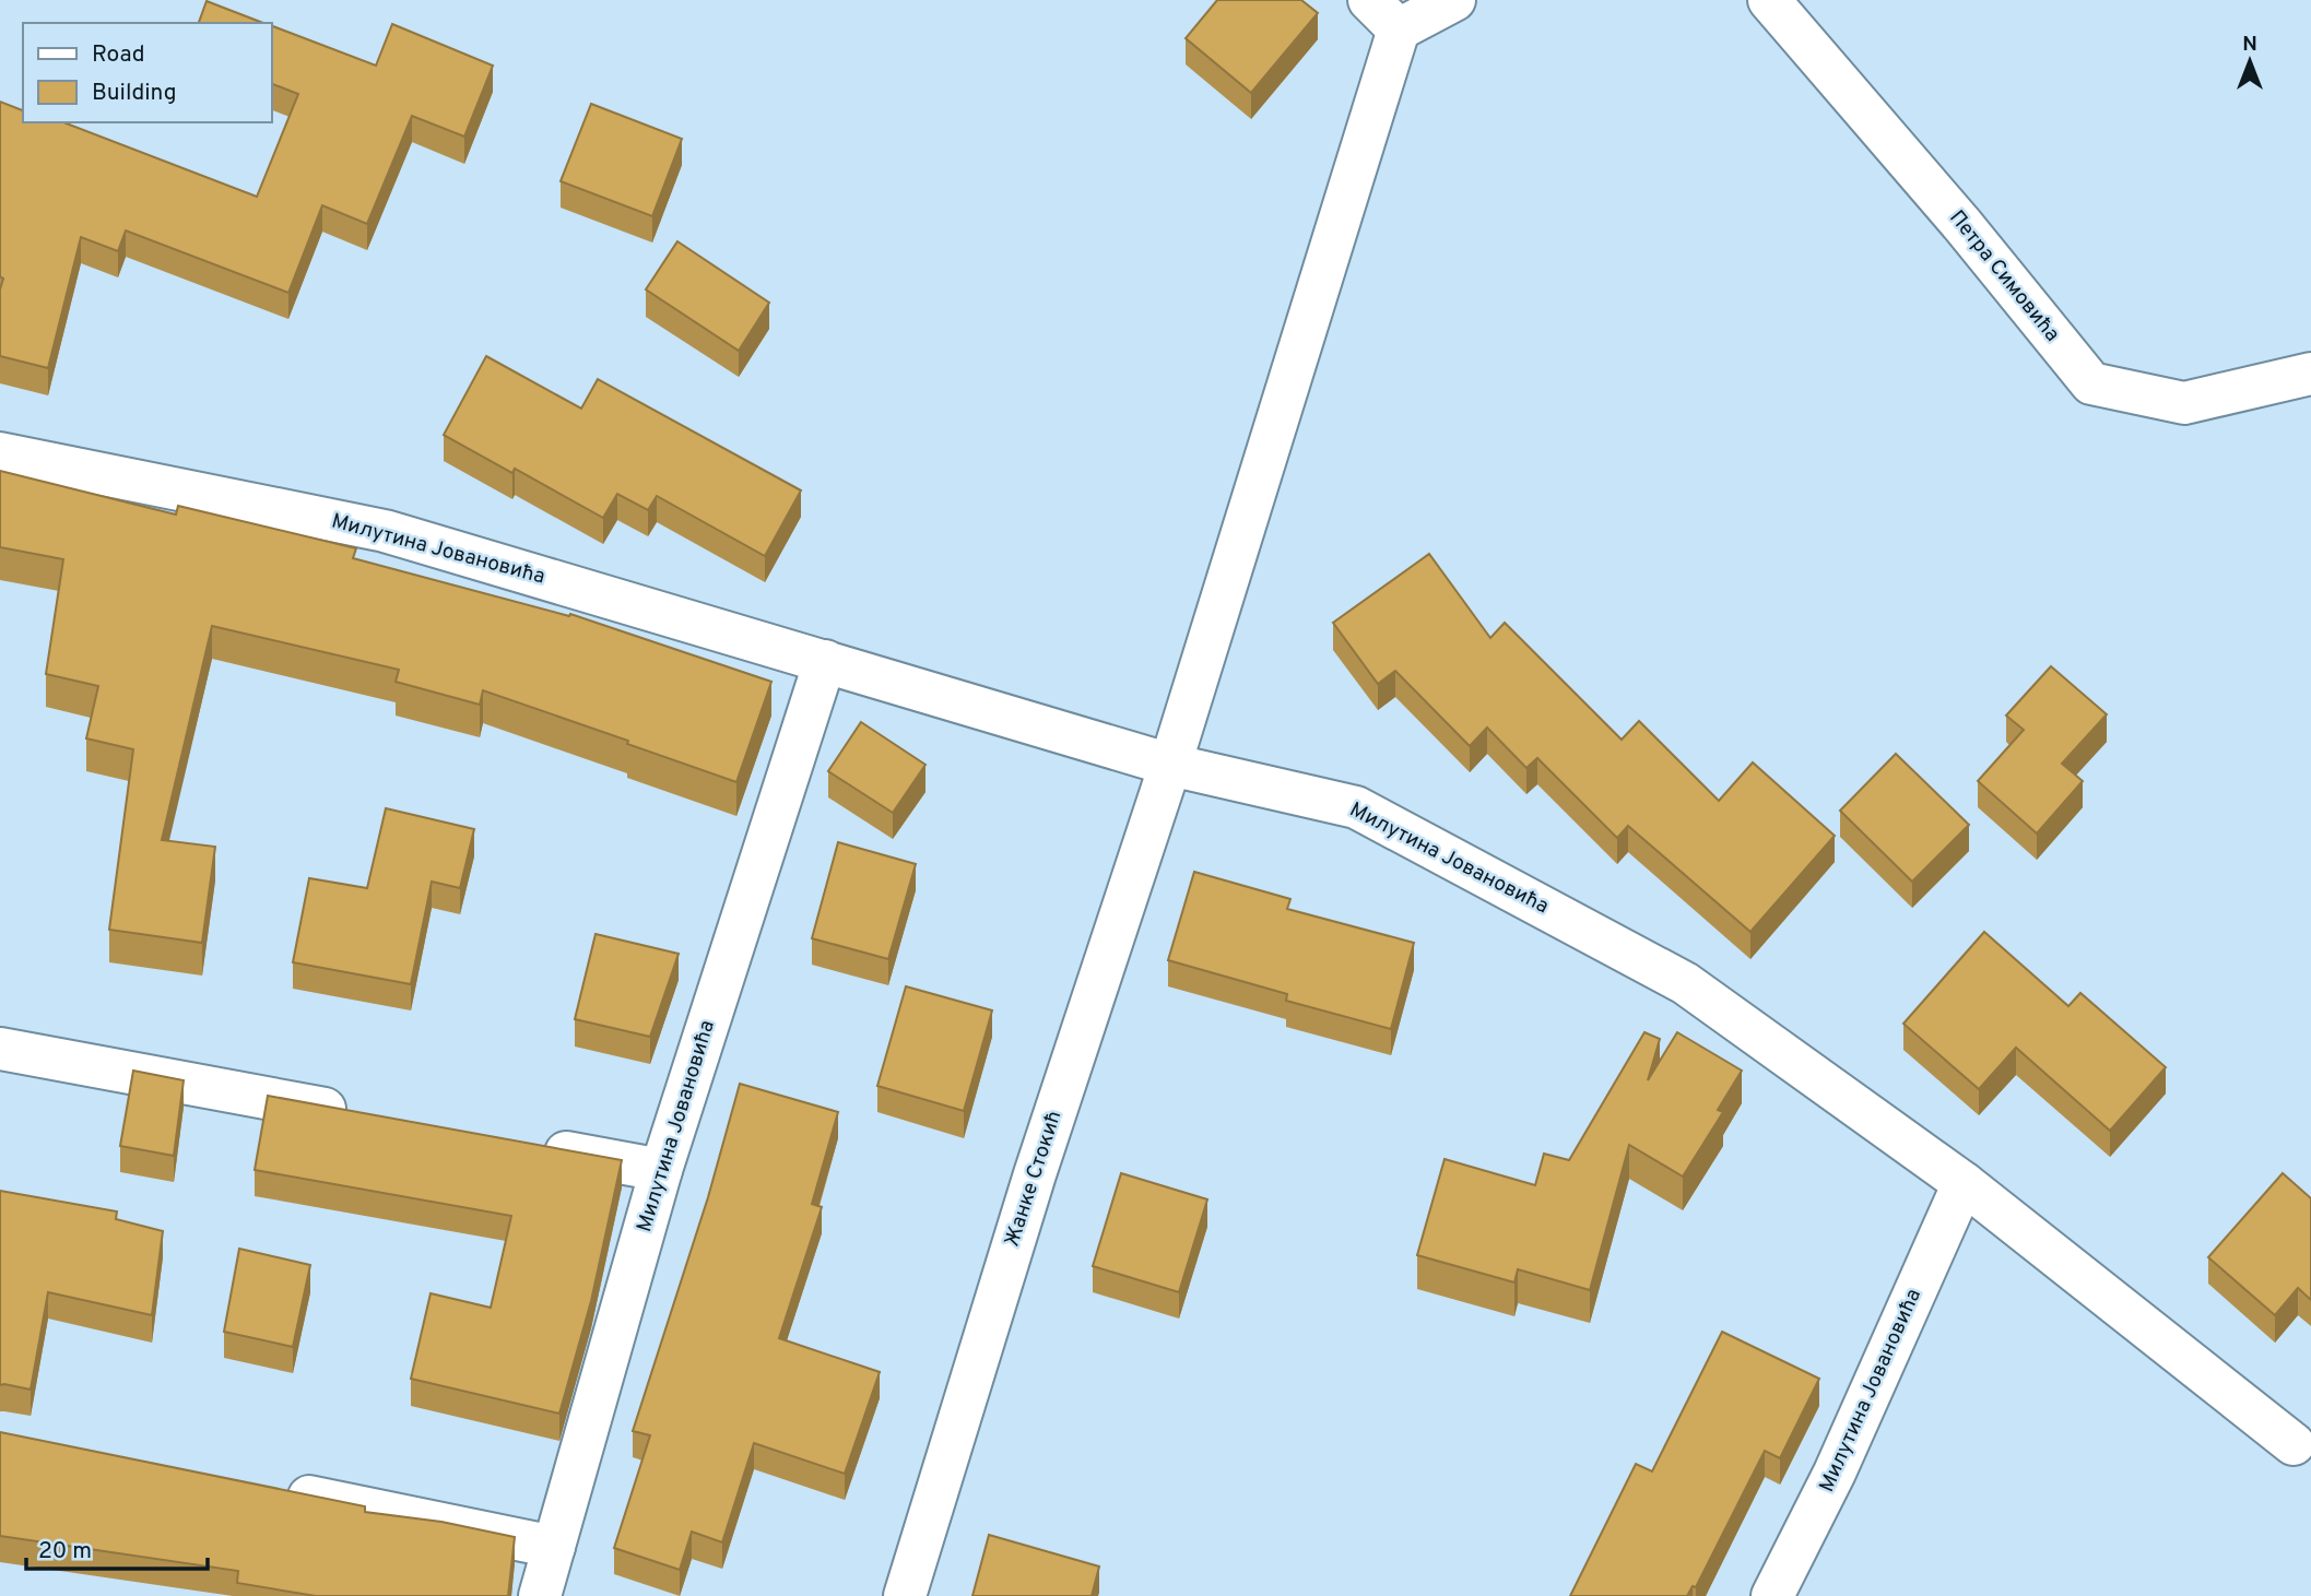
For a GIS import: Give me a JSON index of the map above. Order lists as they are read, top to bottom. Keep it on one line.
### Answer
{"streets":{"street":["Петра Симовића","Милутина Јовановића","Жанке Стокић"]},"crossings":[["Милутина Јовановића","Жанке Стокић"]],"legend":["Road","Building"],"scale_bar":"20 m","north":"top"}
